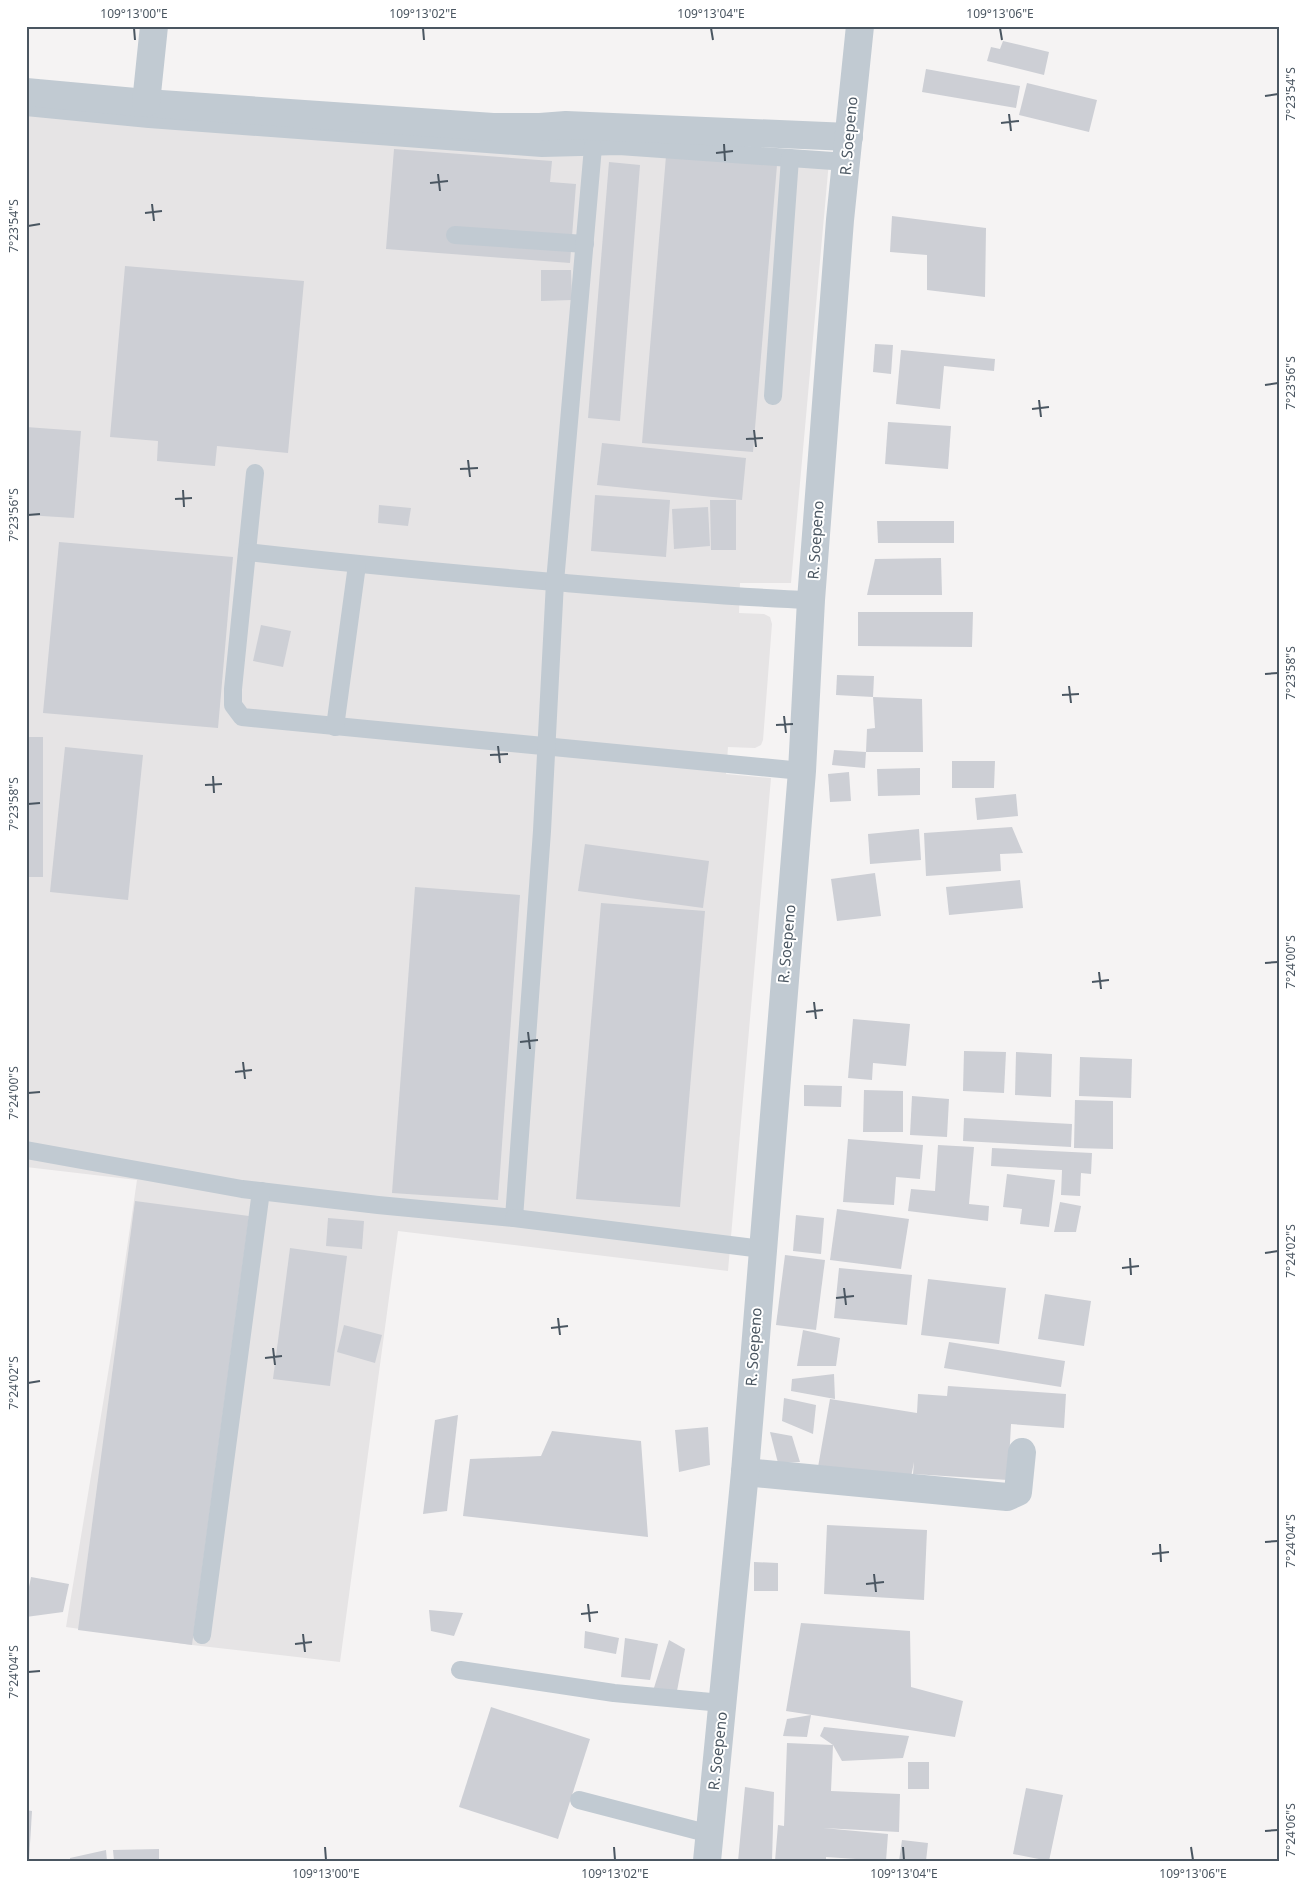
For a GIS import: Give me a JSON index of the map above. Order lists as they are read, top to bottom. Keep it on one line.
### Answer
{"streets":{"street":["R. Soepeno"]},"coordinates":["109°13'00\"E","109°13'02\"E","109°13'04\"E","109°13'06\"E","7°23'54\"S","7°23'56\"S","7°23'58\"S","7°24'00\"S","7°24'02\"S","7°24'04\"S","7°24'06\"S"]}
